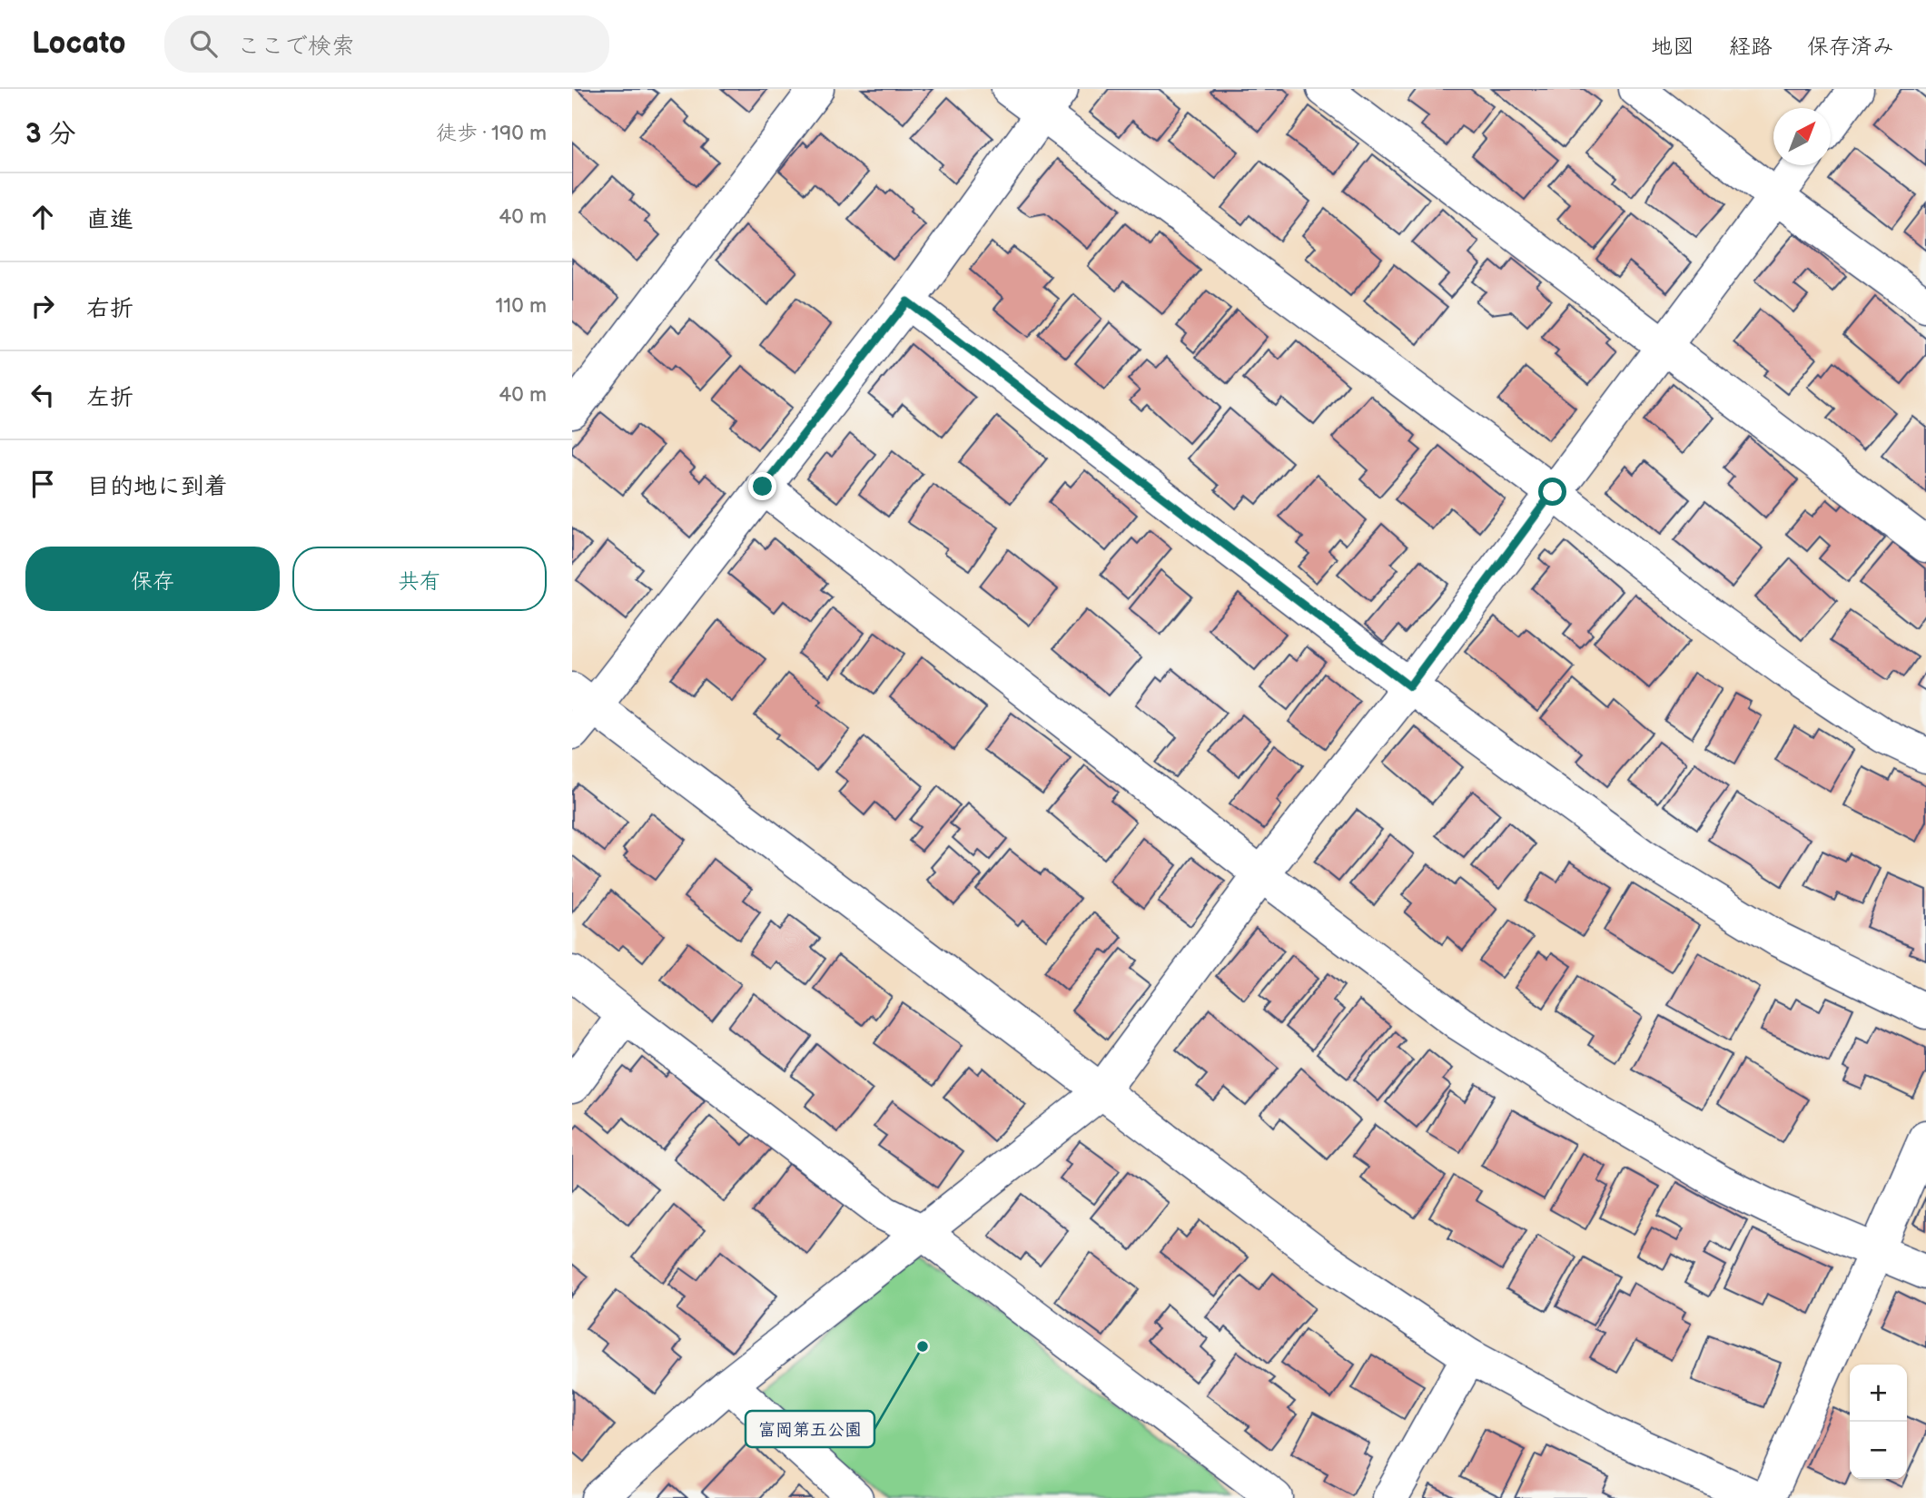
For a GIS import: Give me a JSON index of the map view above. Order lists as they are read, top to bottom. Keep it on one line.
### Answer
{"places":["富岡第五公園"],"north":"top right","page":{"header":"Locato","search":"ここで検索","nav":["地図","経路","保存済み"],"heading":["3 分","徒歩 · 190 m"],"list":[["直進","40 m"],["右折","110 m"],["左折","40 m"],"目的地に到着"],"buttons":["保存","共有"],"map_buttons":["+","−"]}}
